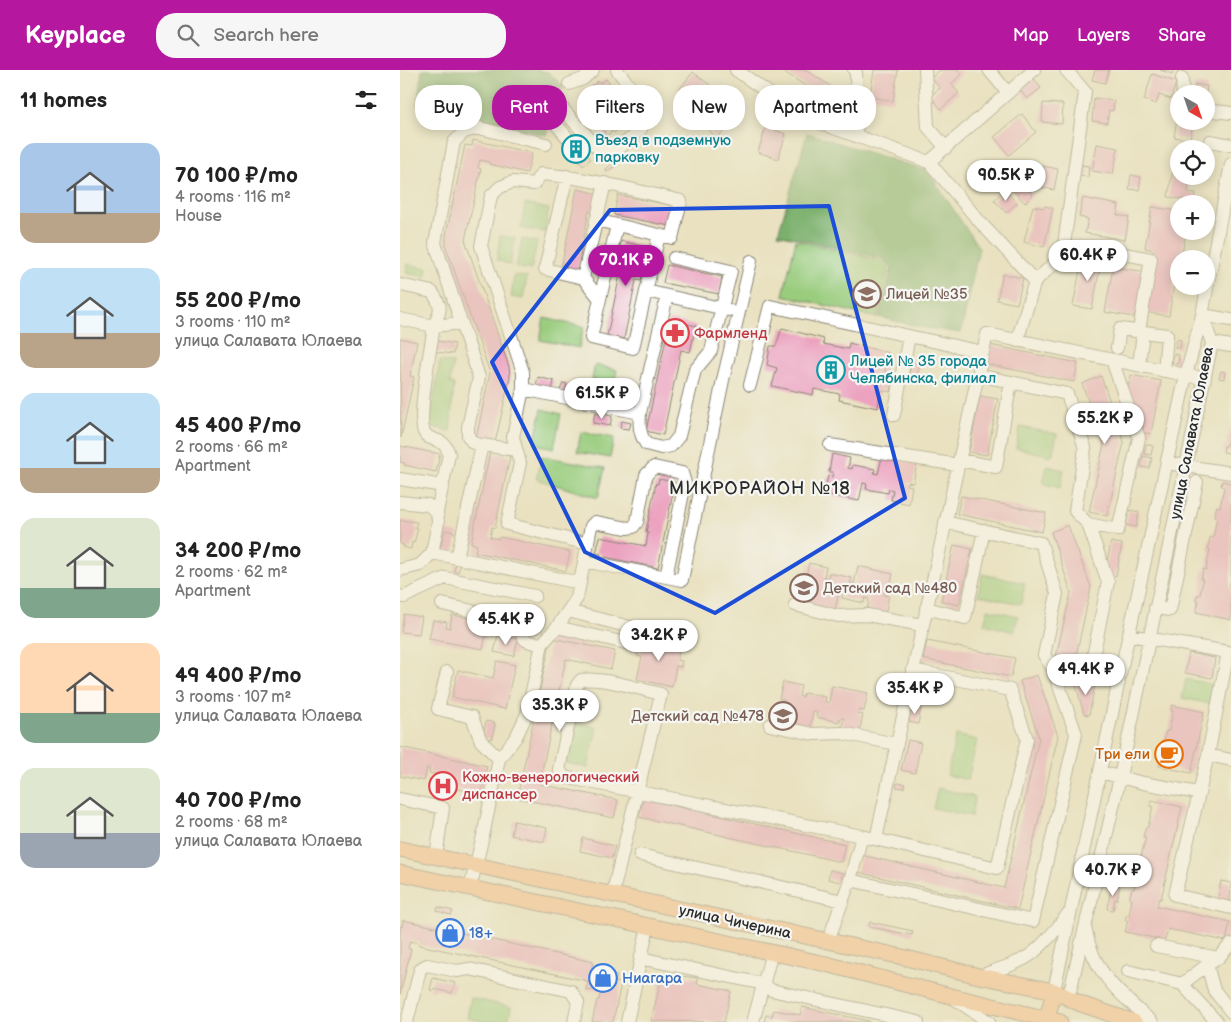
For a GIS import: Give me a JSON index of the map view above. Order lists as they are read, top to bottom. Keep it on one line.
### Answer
{"streets":{"main road":["улица Салавата Юлаева","улица Чичерина"]},"crossings":[["улица Салавата Юлаева","улица Чичерина"]],"districts":["МИКРОРАЙОН №18"],"places":{"building":["Въезд в подземную парковку","Лицей № 35 города Челябинска, филиал"],"school or university":["Лицей №35","Детский сад №480","Детский сад №478"],"pharmacy":["Фармленд"],"cafe":["Три ели"],"hospital":["Кожно-венерологический диспансер"],"shop":["18+","Ниагара"]},"north":"bottom right","page":{"header":"Keyplace","search":"Search here","nav":["Map","Layers","Share"],"heading":"11 homes","map_buttons":["+","−"],"chip":["Buy","Rent","Filters","New","Apartment"],"list":[{"name":"70 100 ₽/mo","note":"4 rooms · 116 m² · House"},{"name":"55 200 ₽/mo","note":"3 rooms · 110 m² · улица Салавата Юлаева"},{"name":"45 400 ₽/mo","note":"2 rooms · 66 m² · Apartment"},{"name":"34 200 ₽/mo","note":"2 rooms · 62 m² · Apartment"},{"name":"49 400 ₽/mo","note":"3 rooms · 107 m² · улица Салавата Юлаева"},{"name":"40 700 ₽/mo","note":"2 rooms · 68 m² · улица Салавата Юлаева"}],"price":["90.5K ₽","60.4K ₽","70.1K ₽","61.5K ₽","55.2K ₽","45.4K ₽","34.2K ₽","49.4K ₽","35.4K ₽","35.3K ₽","40.7K ₽"]}}
